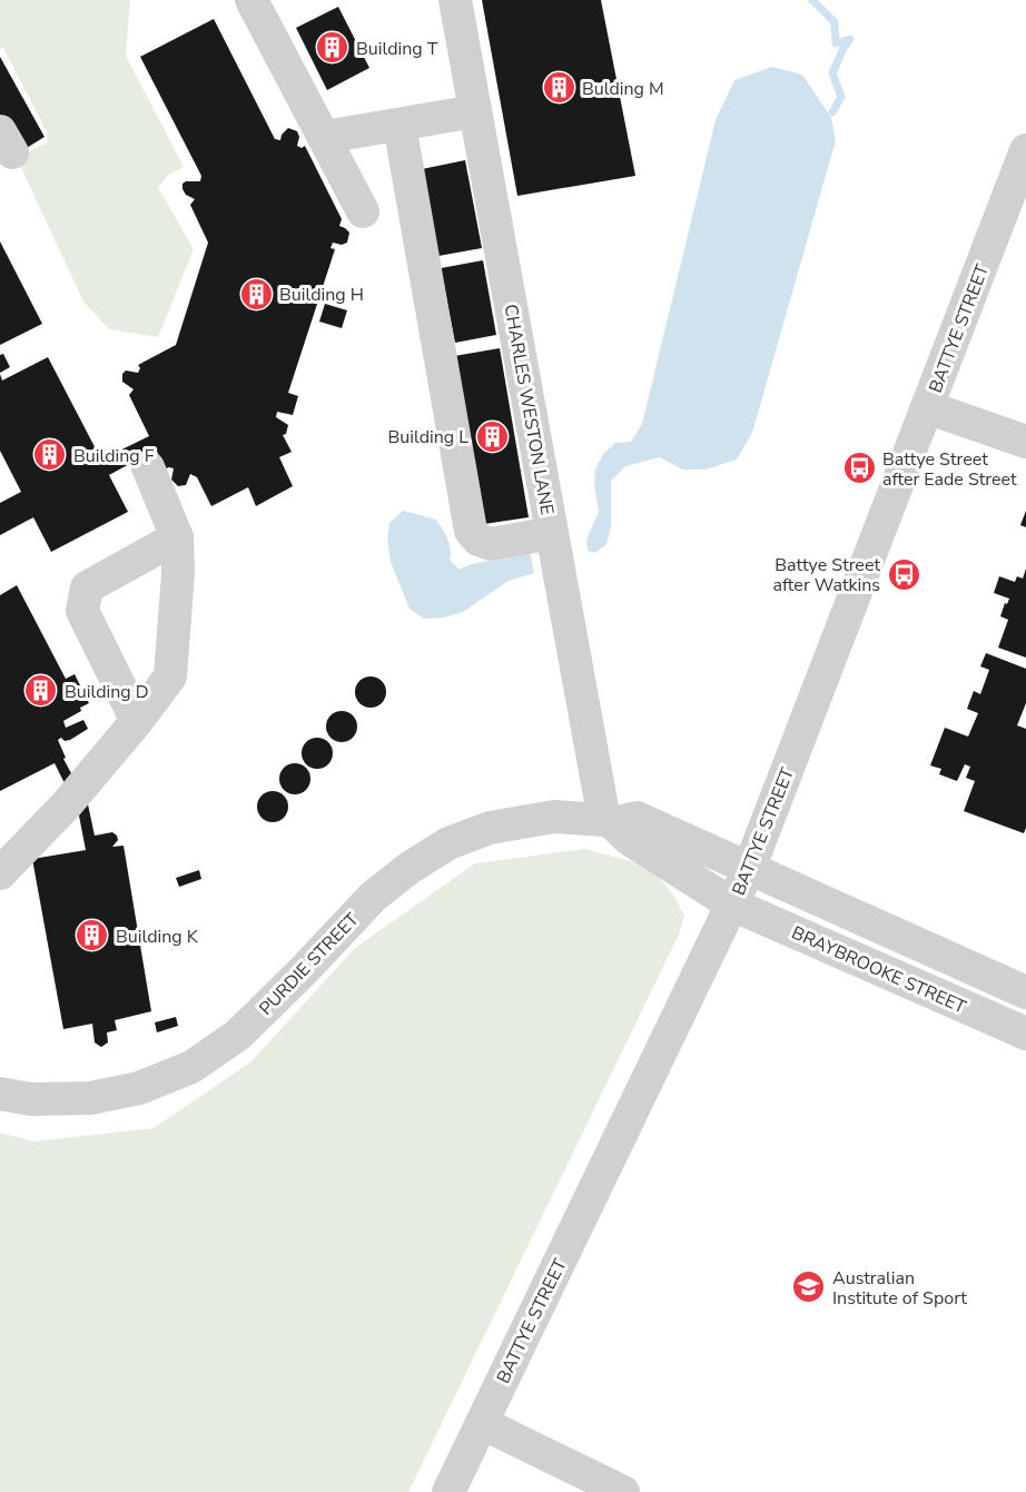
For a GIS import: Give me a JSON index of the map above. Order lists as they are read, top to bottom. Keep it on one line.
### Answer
{"streets":{"street":["BATTYE STREET","CHARLES WESTON LANE","PURDIE STREET","BRAYBROOKE STREET"]},"crossings":[["BATTYE STREET","PURDIE STREET"],["BATTYE STREET","BRAYBROOKE STREET"],["CHARLES WESTON LANE","PURDIE STREET"],["PURDIE STREET","BRAYBROOKE STREET"]],"places":{"building":["Building T","Bulding M","Building H","Building L","Building F","Building D","Building K"],"bus stop":["Battye Street after Eade Street","Battye Street after Watkins"],"school or university":["Australian Institute of Sport"]}}
